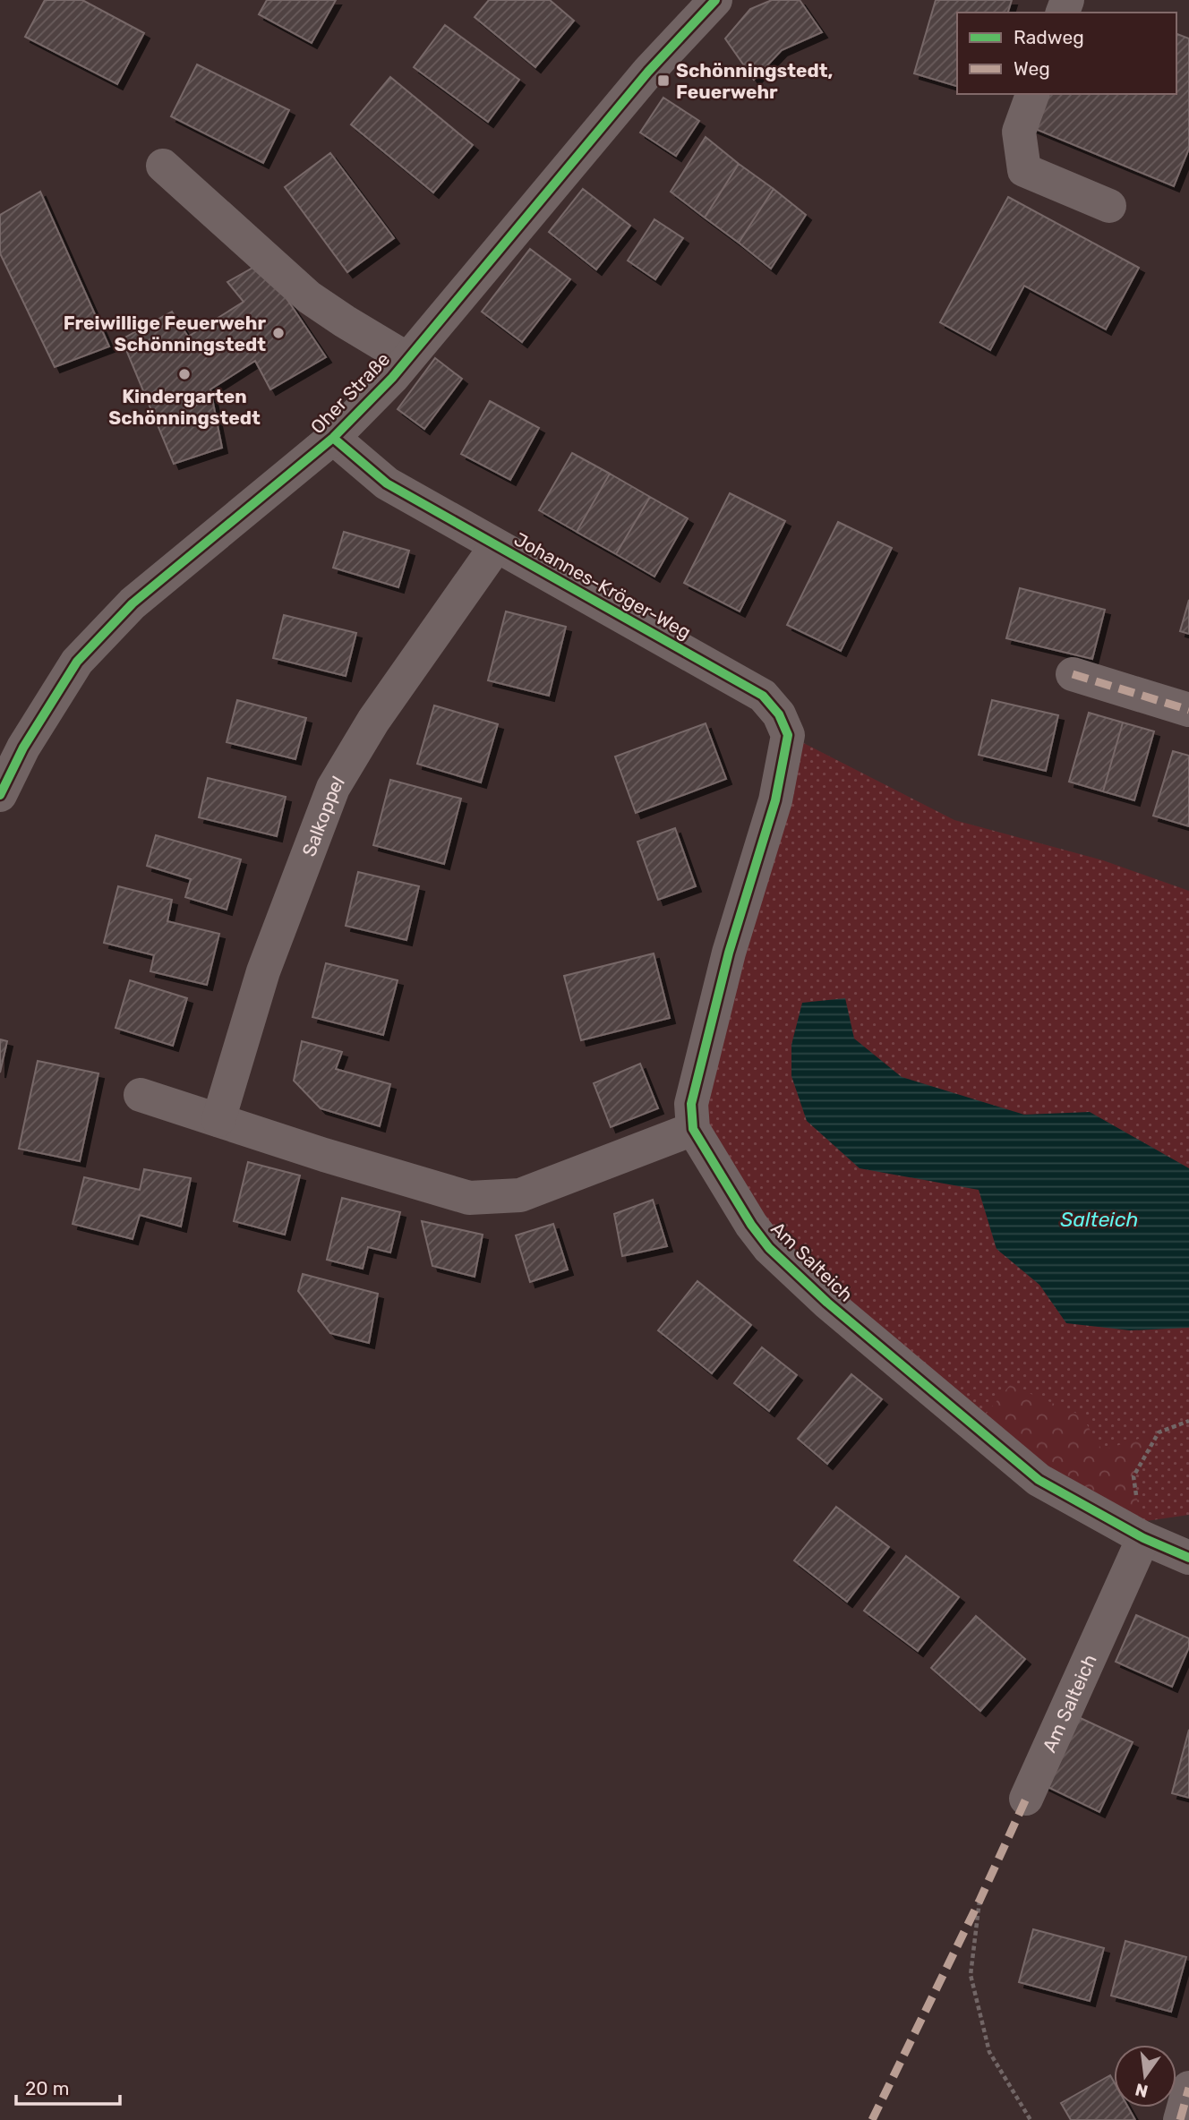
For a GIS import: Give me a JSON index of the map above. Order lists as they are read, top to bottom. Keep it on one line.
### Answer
{"streets":{"street":["Oher Straße","Johannes-Kröger-Weg","Salkoppel","Am Salteich"]},"crossings":[["Oher Straße","Johannes-Kröger-Weg"],["Johannes-Kröger-Weg","Salkoppel"],["Johannes-Kröger-Weg","Am Salteich"]],"water":["Salteich"],"places":{"transit":["Schönningstedt, Feuerwehr"],"other":["Freiwillige Feuerwehr Schönningstedt","Kindergarten Schönningstedt"]},"legend":["Radweg","Weg"],"scale_bar":"20 m","north":"bottom"}
